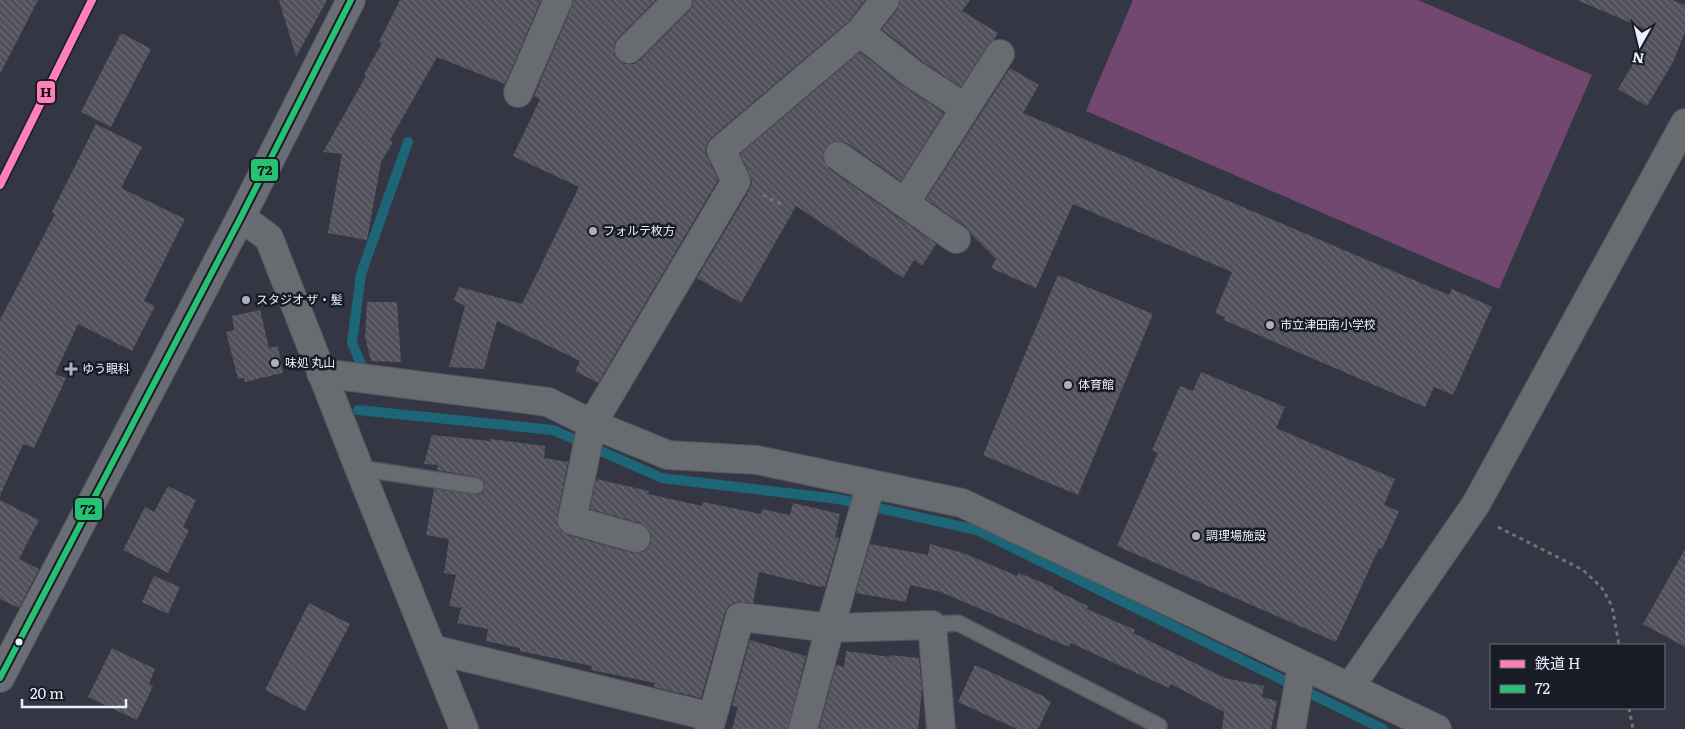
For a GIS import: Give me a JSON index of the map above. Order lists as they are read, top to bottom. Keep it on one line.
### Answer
{"places":{"other":["フォルテ枚方","スタジオ ザ・髪","市立津田南小学校","味処 丸山","体育館","調理場施設"],"health":["ゆう眼科"]},"lines":["rail line H","transit line 72"],"legend":["鉄道 H","72"],"scale_bar":"20 m","north":"bottom"}
